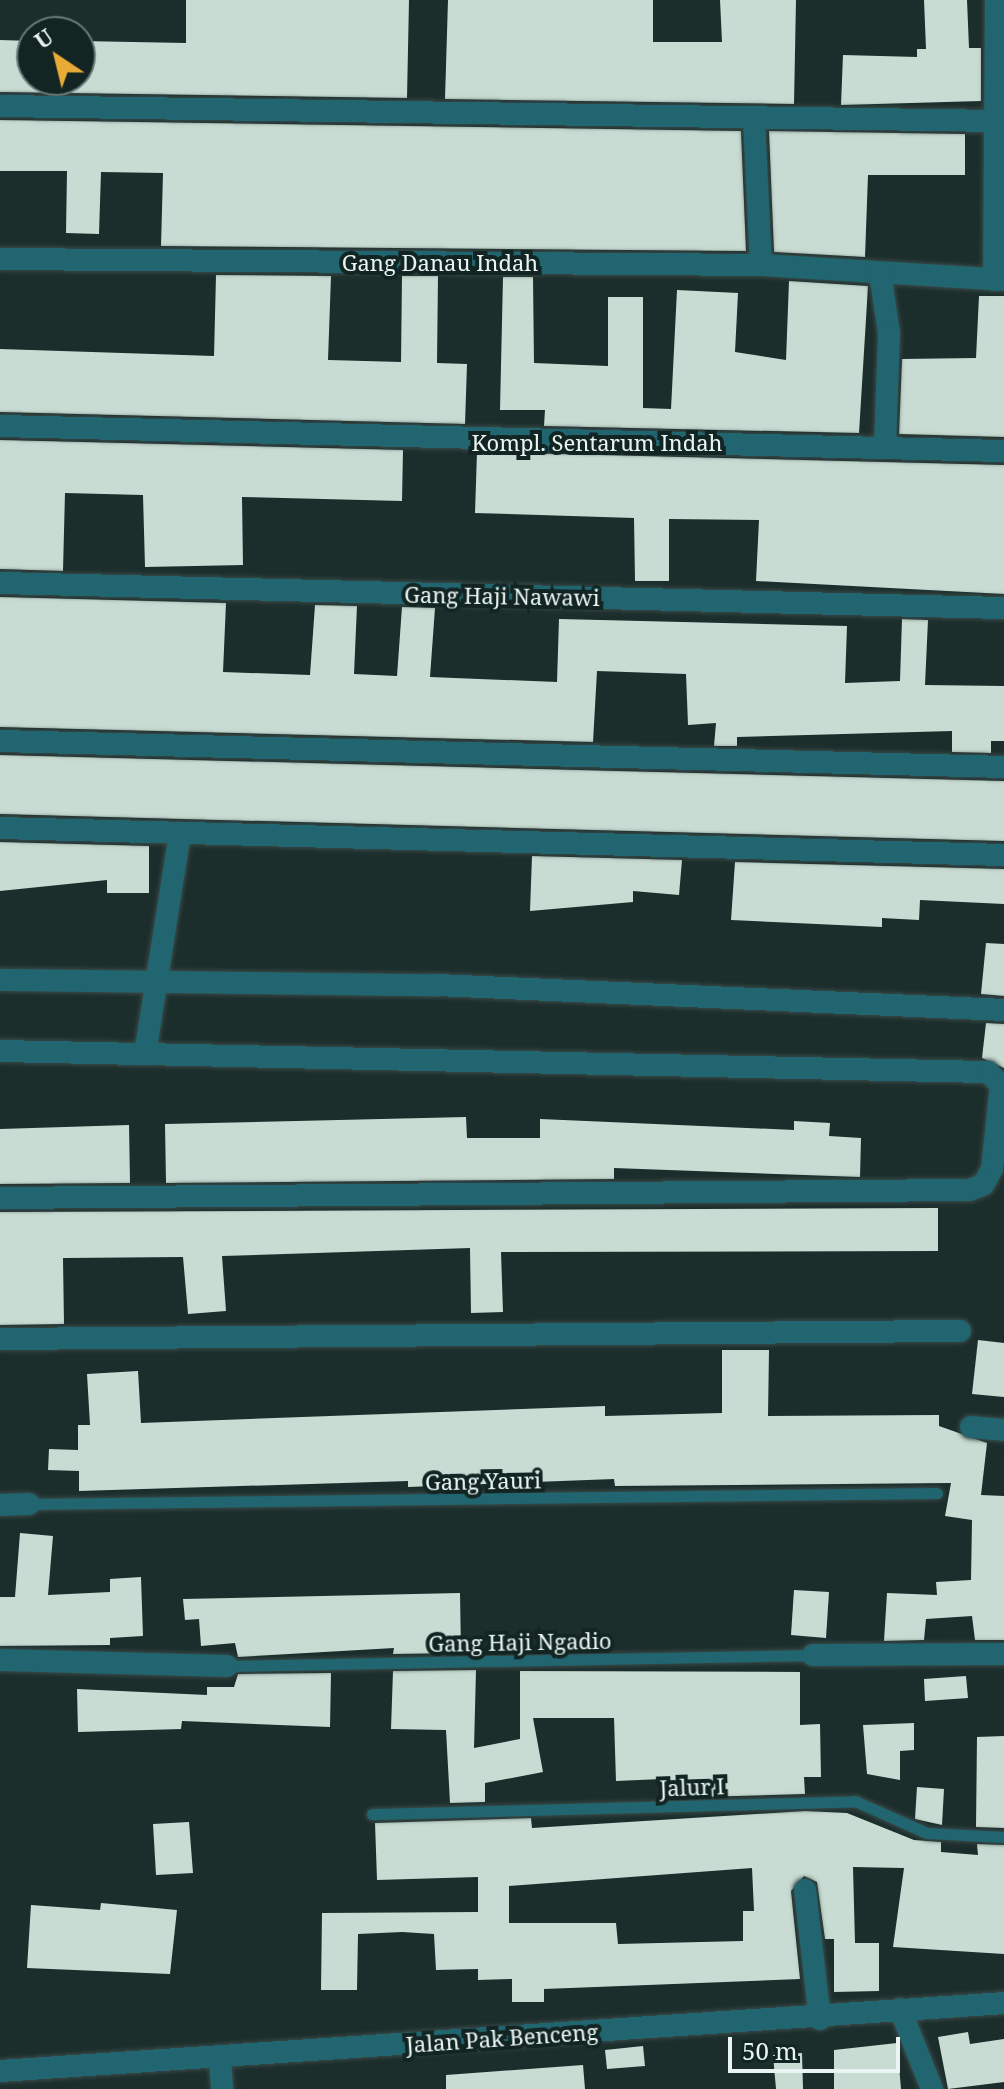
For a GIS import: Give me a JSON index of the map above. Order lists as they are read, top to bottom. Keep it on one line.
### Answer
{"streets":{"street":["Gang Danau Indah","Kompl. Sentarum Indah","Gang Haji Nawawi","Jalan Pak Benceng"],"lane":["Gang Yauri","Gang Haji Ngadio","Jalur I"]},"scale_bar":"50 m","north":"top left"}
